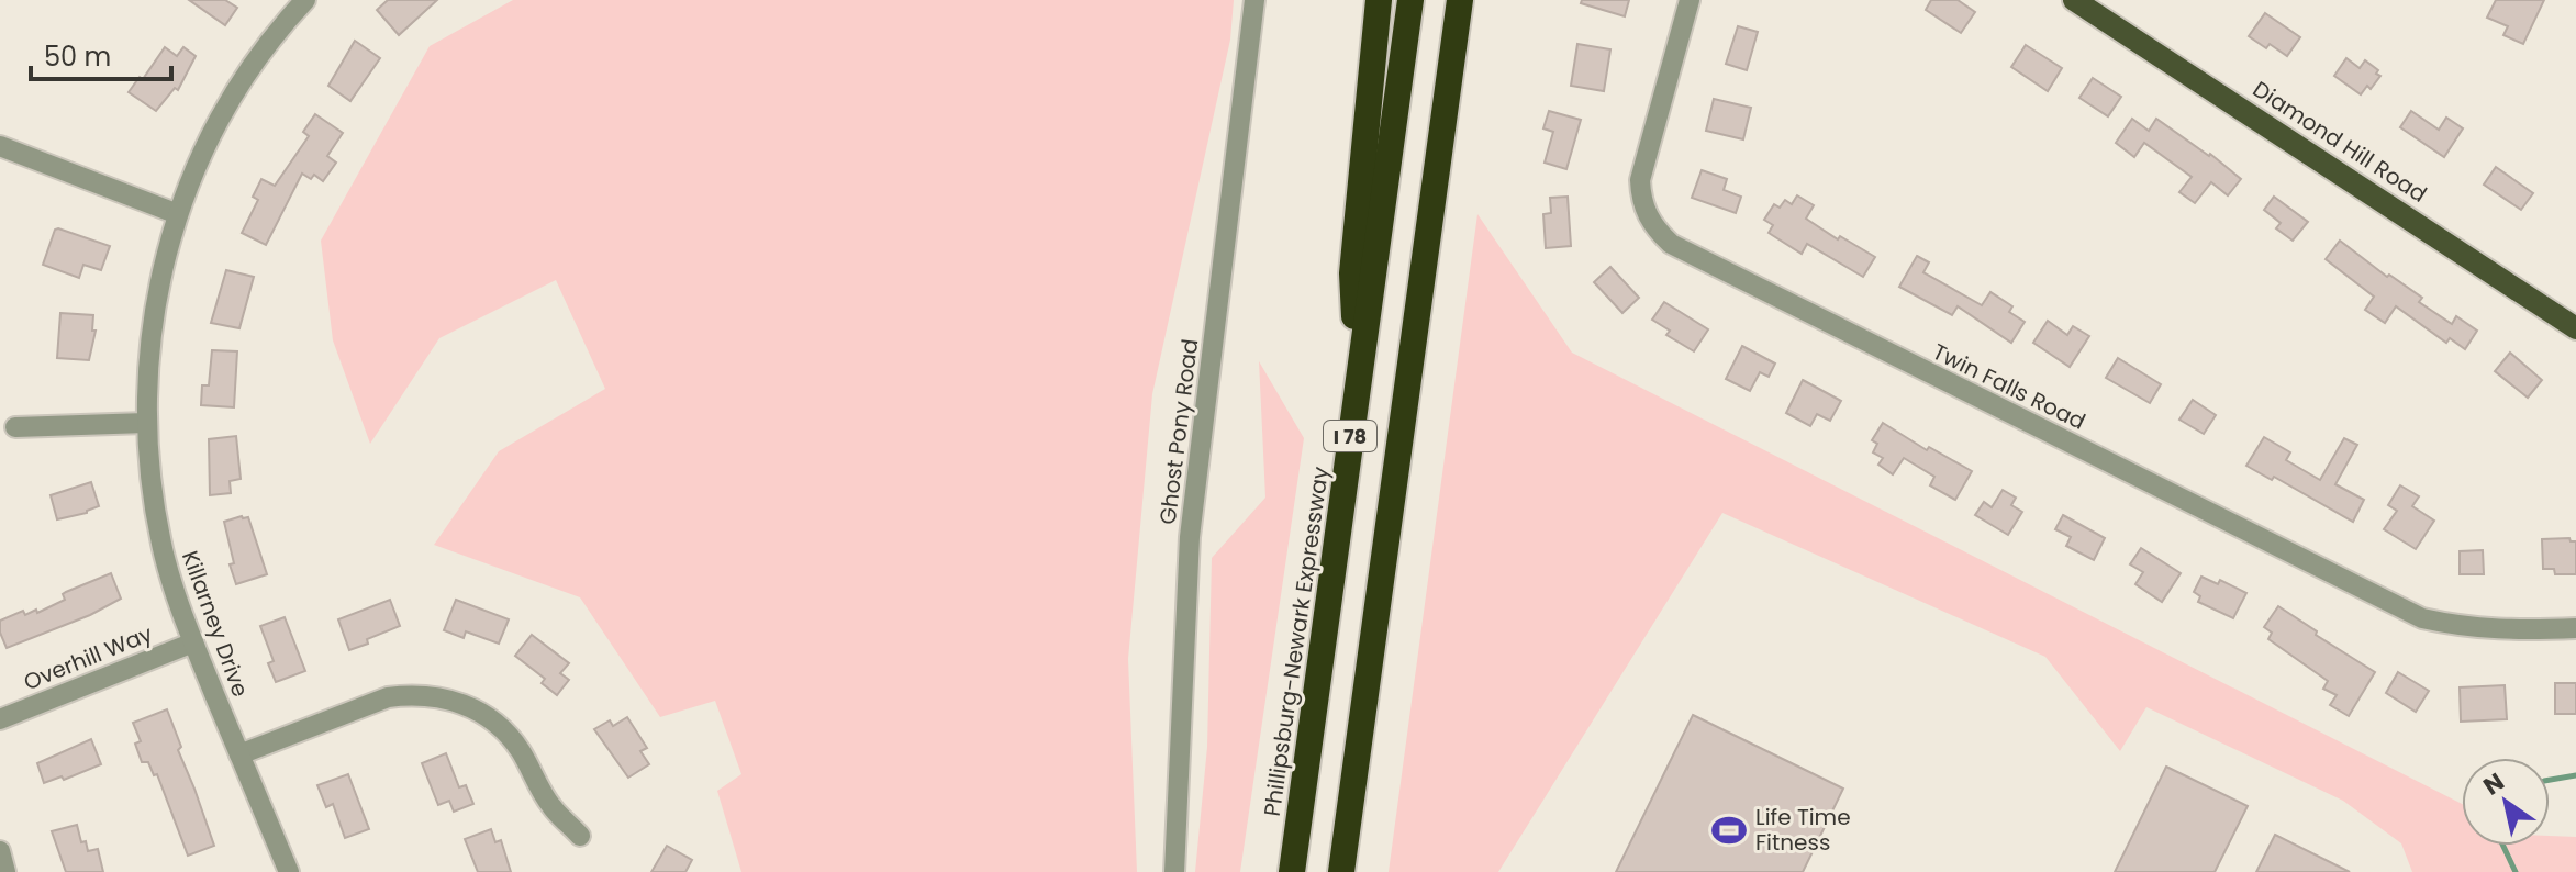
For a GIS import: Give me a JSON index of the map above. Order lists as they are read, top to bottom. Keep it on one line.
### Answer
{"streets":{"highway":["I 78","Phillipsburg-Newark Expressway"],"main road":["Diamond Hill Road"],"street":["Twin Falls Road","Ghost Pony Road","Killarney Drive","Overhill Way"]},"crossings":[["Killarney Drive","Overhill Way"]],"places":{"sports":["Life Time Fitness"]},"scale_bar":"50 m","north":"top left"}
